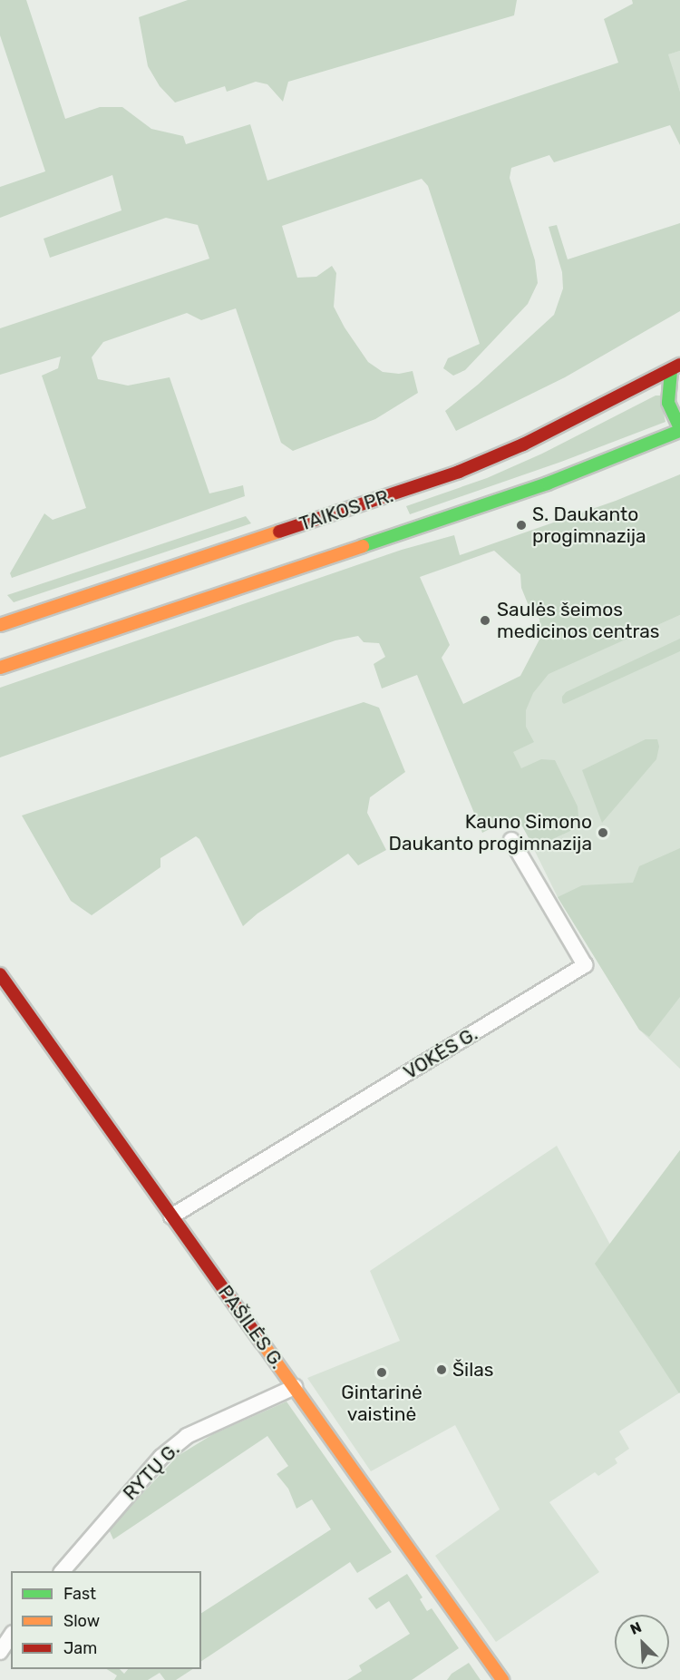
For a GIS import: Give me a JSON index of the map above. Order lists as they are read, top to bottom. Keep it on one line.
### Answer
{"streets":{"main road":["TAIKOS PR.","PAŠILĖS G."],"street":["VOKĖS G.","RYTŲ G."]},"crossings":[["VOKĖS G.","PAŠILĖS G."],["PAŠILĖS G.","RYTŲ G."]],"places":["S. Daukanto progimnazija","Saulės šeimos medicinos centras","Kauno Simono Daukanto progimnazija","Šilas","Gintarinė vaistinė"],"legend":["Fast","Slow","Jam"],"north":"top left"}
